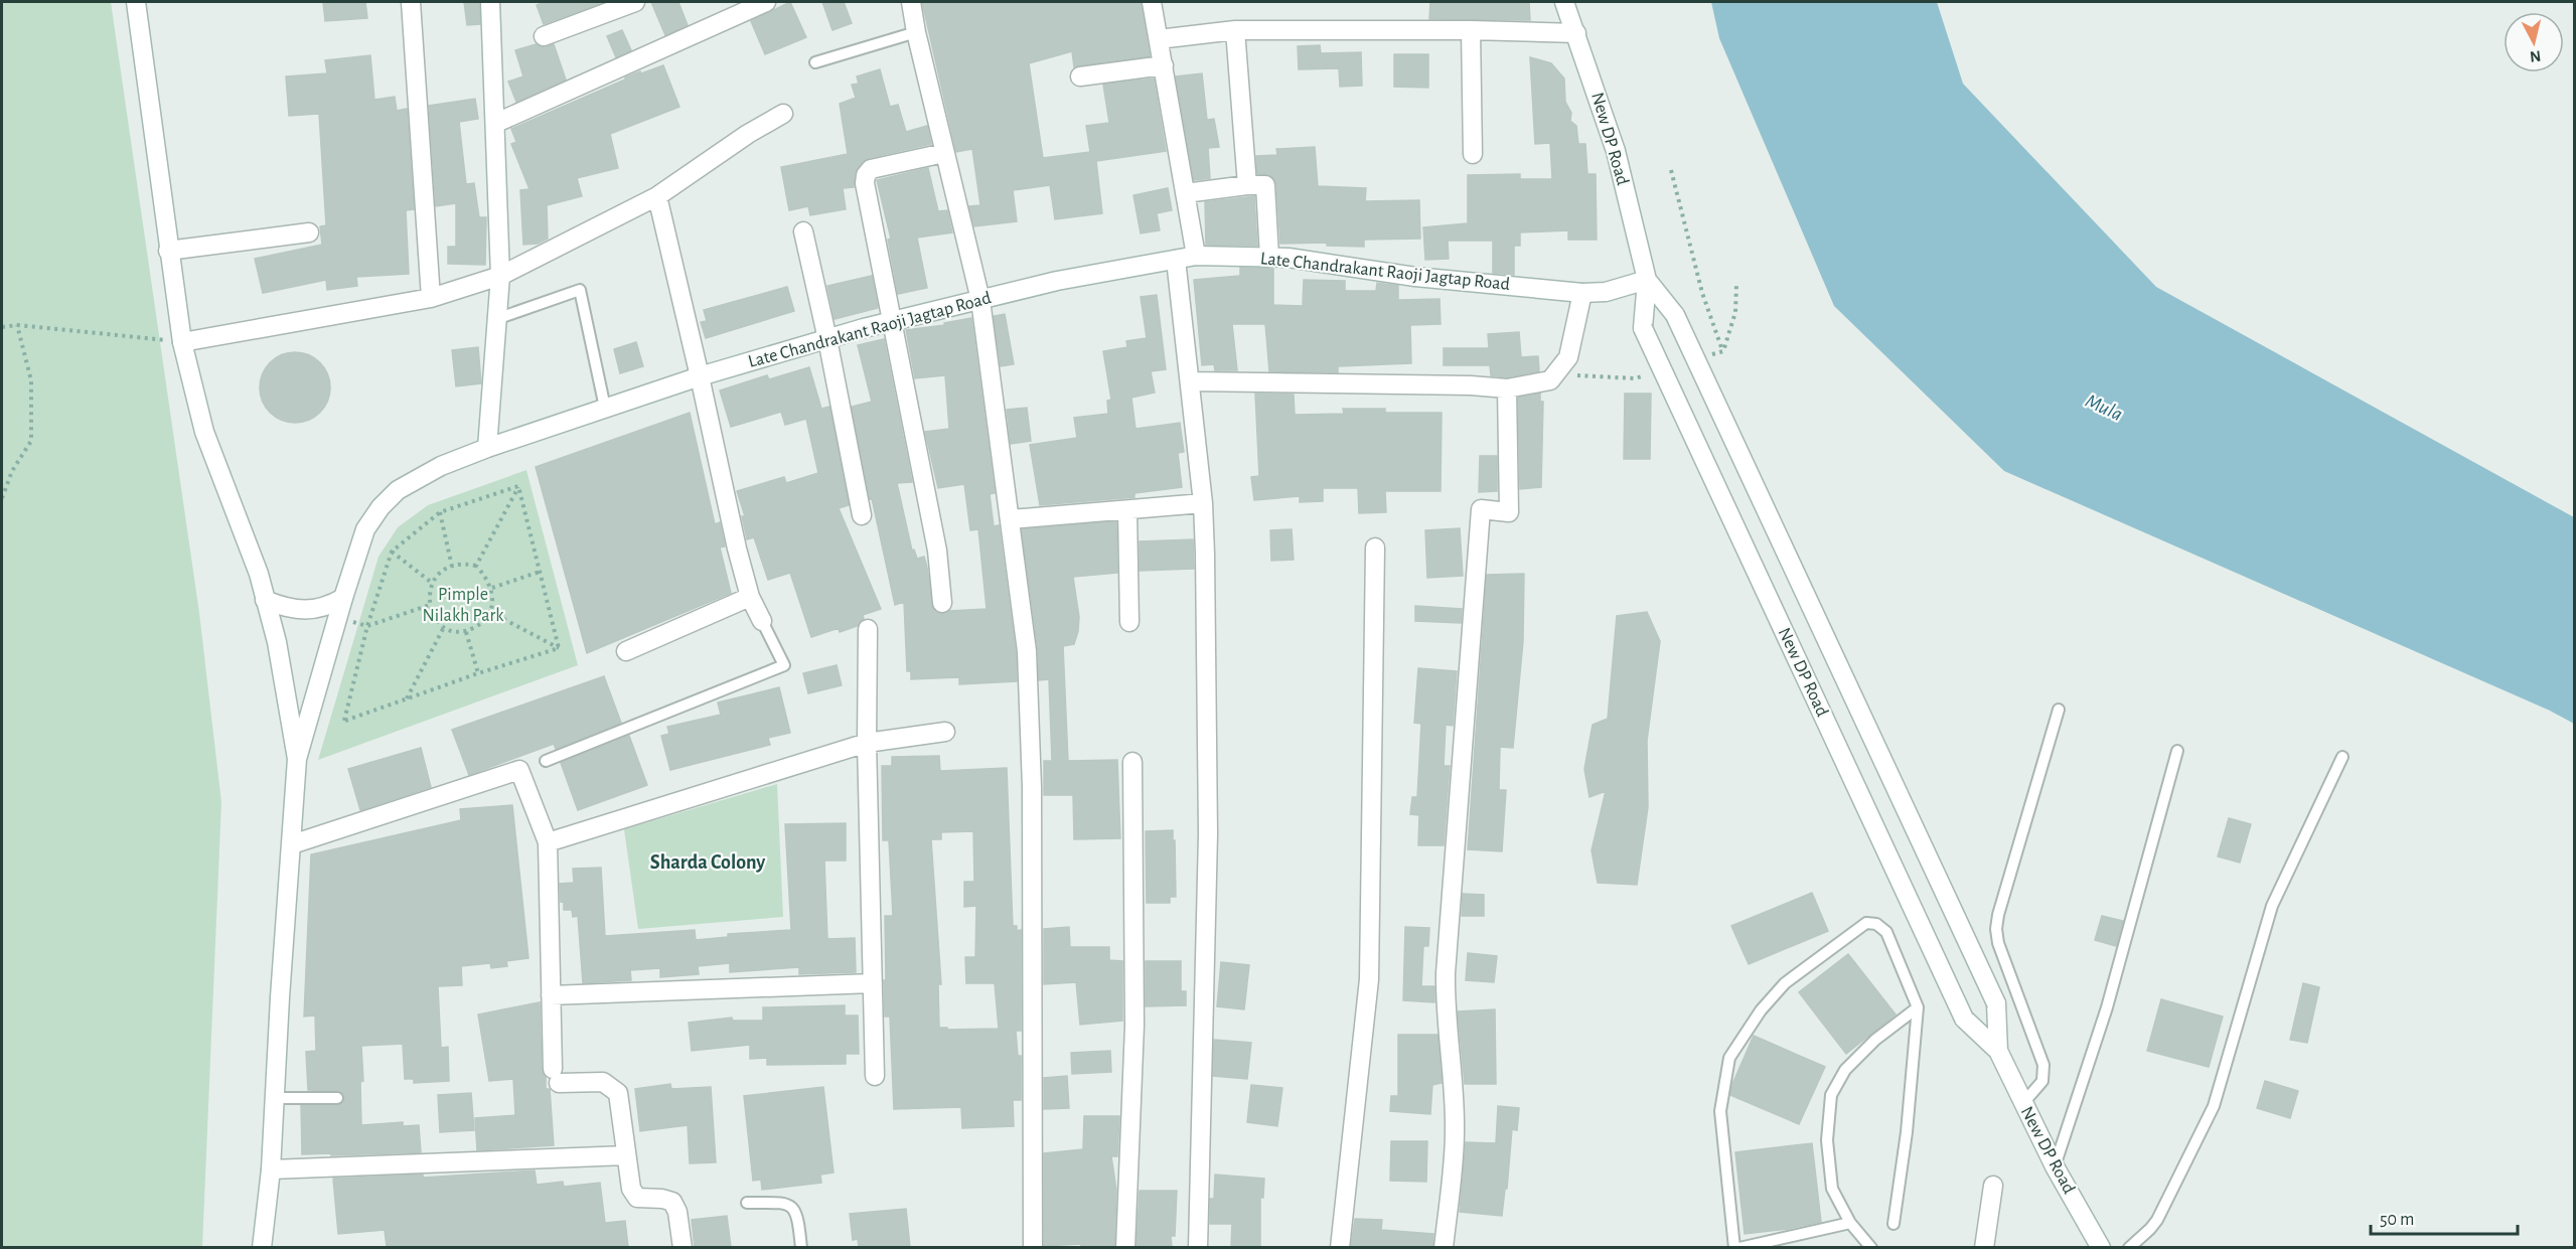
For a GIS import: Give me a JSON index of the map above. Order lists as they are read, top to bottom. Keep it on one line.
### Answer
{"streets":{"street":["New DP Road","Late Chandrakant Raoji Jagtap Road"]},"crossings":[["New DP Road","Late Chandrakant Raoji Jagtap Road"]],"districts":["Sharda Colony"],"water":["Mula"],"parks":["Pimple Nilakh Park"],"scale_bar":"50 m","north":"bottom"}
